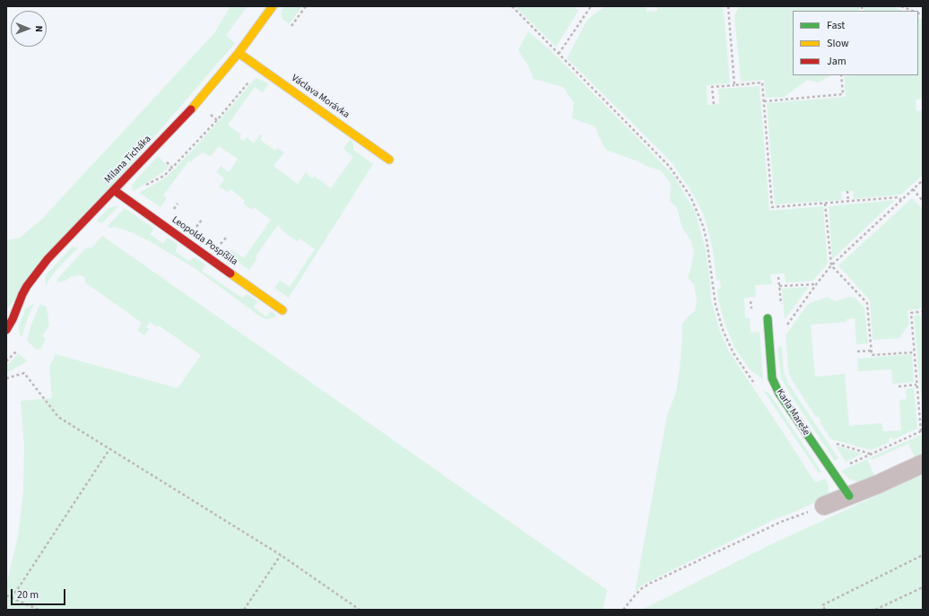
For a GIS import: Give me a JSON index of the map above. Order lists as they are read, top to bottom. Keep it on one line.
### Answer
{"streets":{"street":["Václava Morávka","Milana Ticháka","Leopolda Pospíšila","Karla Mareše"]},"crossings":[["Václava Morávka","Milana Ticháka"],["Milana Ticháka","Leopolda Pospíšila"]],"legend":["Fast","Slow","Jam"],"scale_bar":"20 m","north":"right"}
